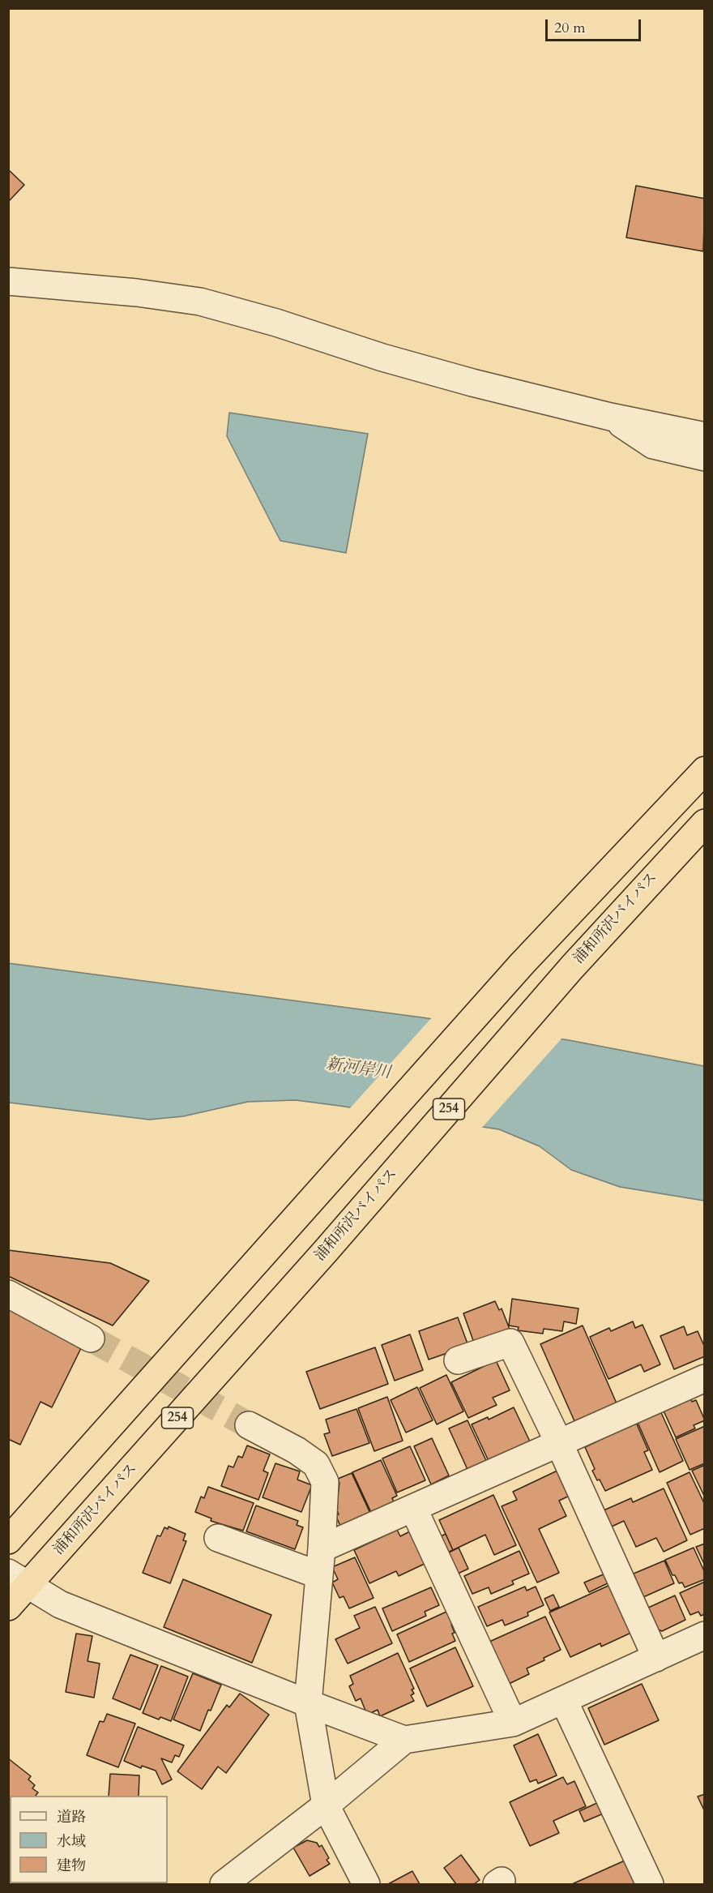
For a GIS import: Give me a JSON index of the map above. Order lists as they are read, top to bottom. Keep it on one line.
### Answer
{"streets":{"highway":["浦和所沢バイパス","254"]},"water":["新河岸川"],"legend":["道路","水域","建物"],"scale_bar":"20 m"}
